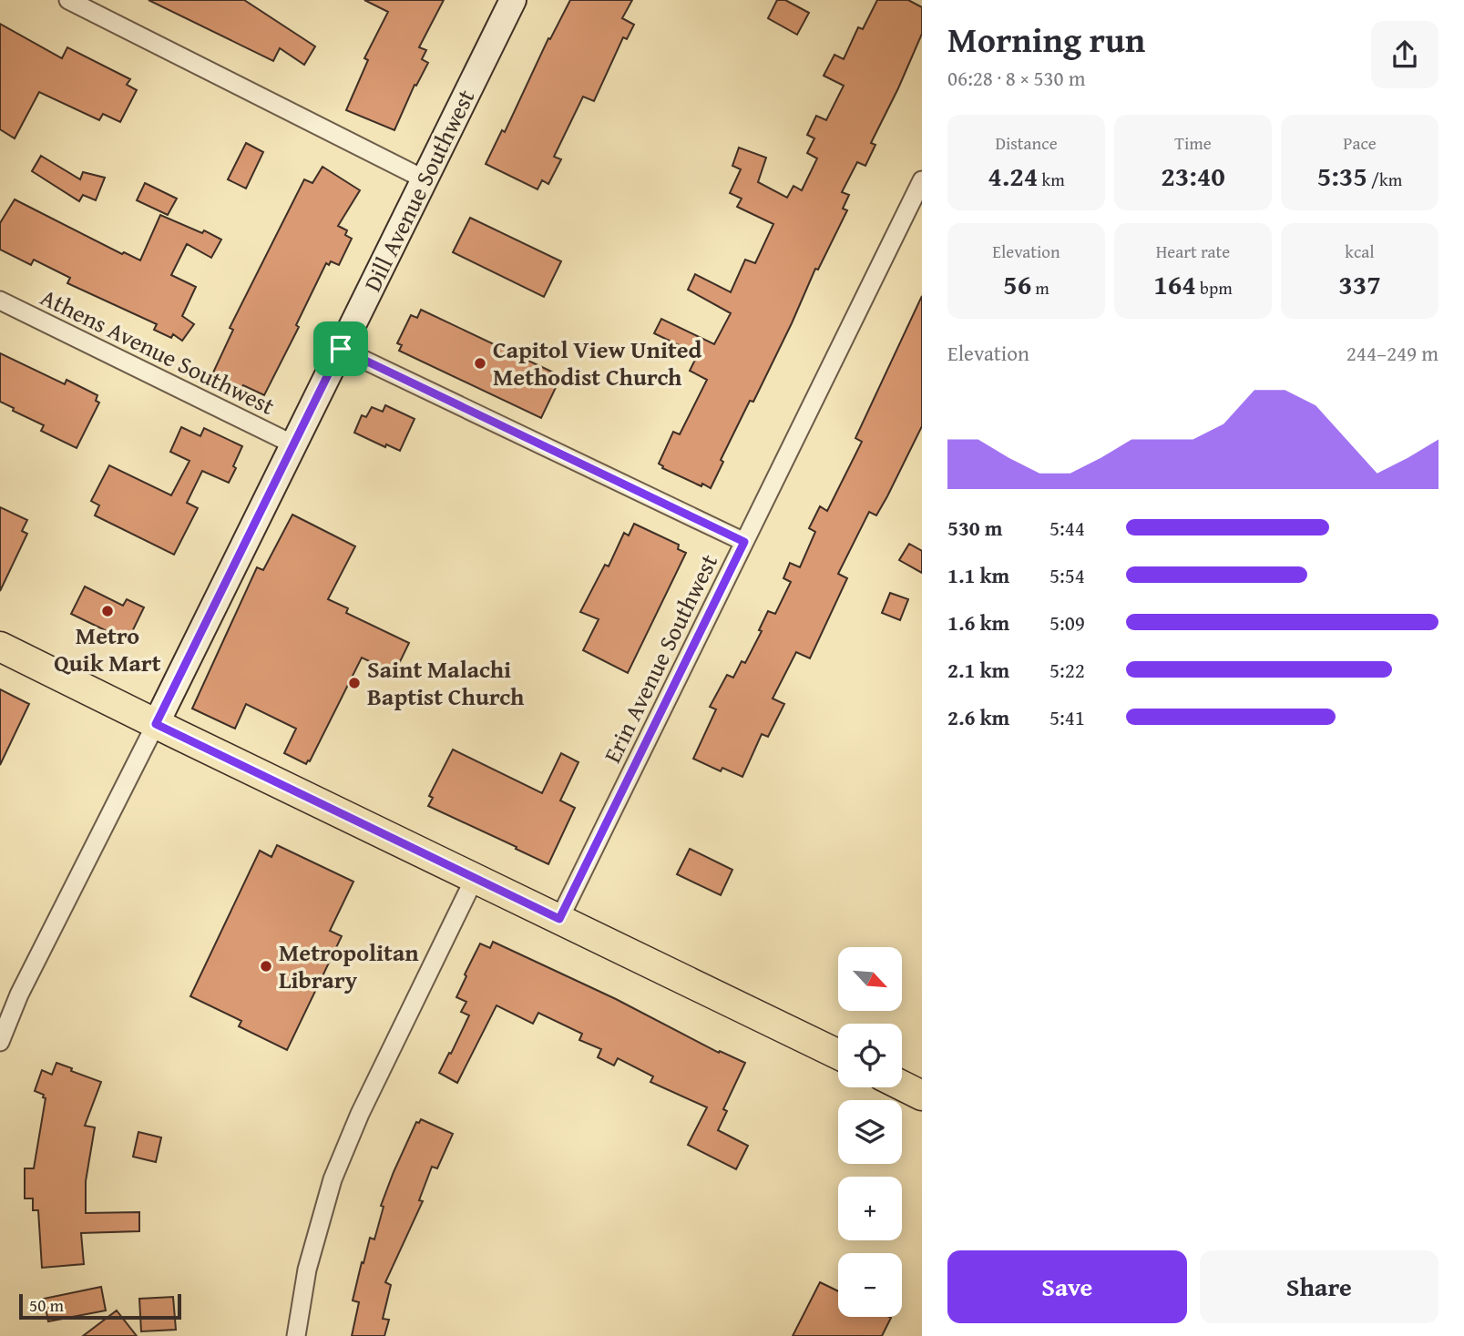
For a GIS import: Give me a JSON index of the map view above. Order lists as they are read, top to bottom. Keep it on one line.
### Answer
{"streets":{"main road":["Dill Avenue Southwest"],"street":["Athens Avenue Southwest","Erin Avenue Southwest"]},"crossings":[["Dill Avenue Southwest","Athens Avenue Southwest"]],"places":["Capitol View United Methodist Church","Metro Quik Mart","Saint Malachi Baptist Church","Metropolitan Library"],"scale_bar":"50 m","north":"bottom right","page":{"heading":["Morning run","06:28 · 8 × 530 m"],"stats":[["Distance","4.24 km"],["Time","23:40"],["Pace","5:35 /km"],["Elevation","56 m"],["Heart rate","164 bpm"],["kcal","337"]],"chart":["Elevation","244–249 m"],"list":[{"name":"530 m","note":"5:44"},{"name":"1.1 km","note":"5:54"},{"name":"1.6 km","note":"5:09"},{"name":"2.1 km","note":"5:22"},{"name":"2.6 km","note":"5:41"}],"map_buttons":["+","−"],"buttons":["Save","Share"],"scale":"50 m"}}
